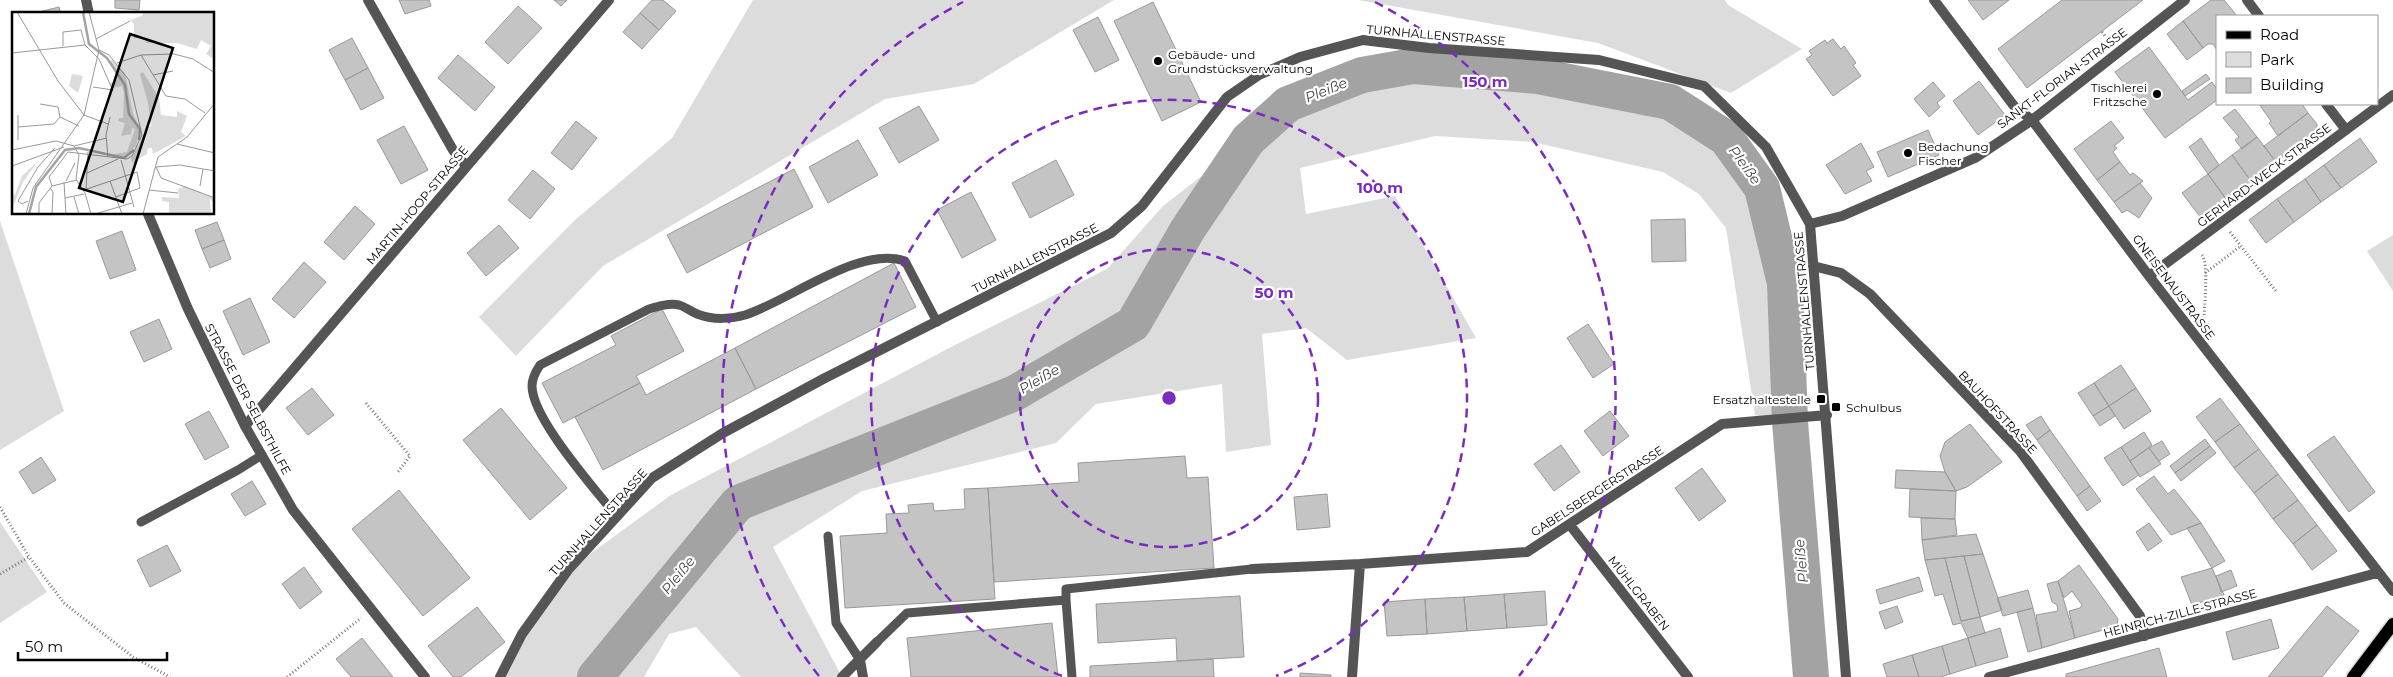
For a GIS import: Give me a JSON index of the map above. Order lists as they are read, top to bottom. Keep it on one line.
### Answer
{"streets":{"street":["TURNHALLENSTRASSE","SANKT-FLORIAN-STRASSE","GERHARD-WECK-STRASSE","MARTIN-HOOP-STRASSE","GNEISENAUSTRASSE","STRASSE DER SELBSTHILFE","BAUHOFSTRASSE","GABELSBERGERSTRASSE","MÜHLGRABEN","HEINRICH-ZILLE-STRASSE"]},"crossings":[["TURNHALLENSTRASSE","SANKT-FLORIAN-STRASSE"],["TURNHALLENSTRASSE","BAUHOFSTRASSE"],["TURNHALLENSTRASSE","GABELSBERGERSTRASSE"],["SANKT-FLORIAN-STRASSE","GNEISENAUSTRASSE"],["GERHARD-WECK-STRASSE","GNEISENAUSTRASSE"],["MARTIN-HOOP-STRASSE","STRASSE DER SELBSTHILFE"],["GNEISENAUSTRASSE","HEINRICH-ZILLE-STRASSE"],["BAUHOFSTRASSE","HEINRICH-ZILLE-STRASSE"],["GABELSBERGERSTRASSE","MÜHLGRABEN"]],"water":["Pleiße"],"places":{"other":["Gebäude- und Grundstücksverwaltung","Tischlerei Fritzsche","Bedachung Fischer"],"transit":["Ersatzhaltestelle","Schulbus"]},"legend":["Road","Park","Building"],"scale_bar":"50 m","rings":["150 m","100 m","50 m"]}
